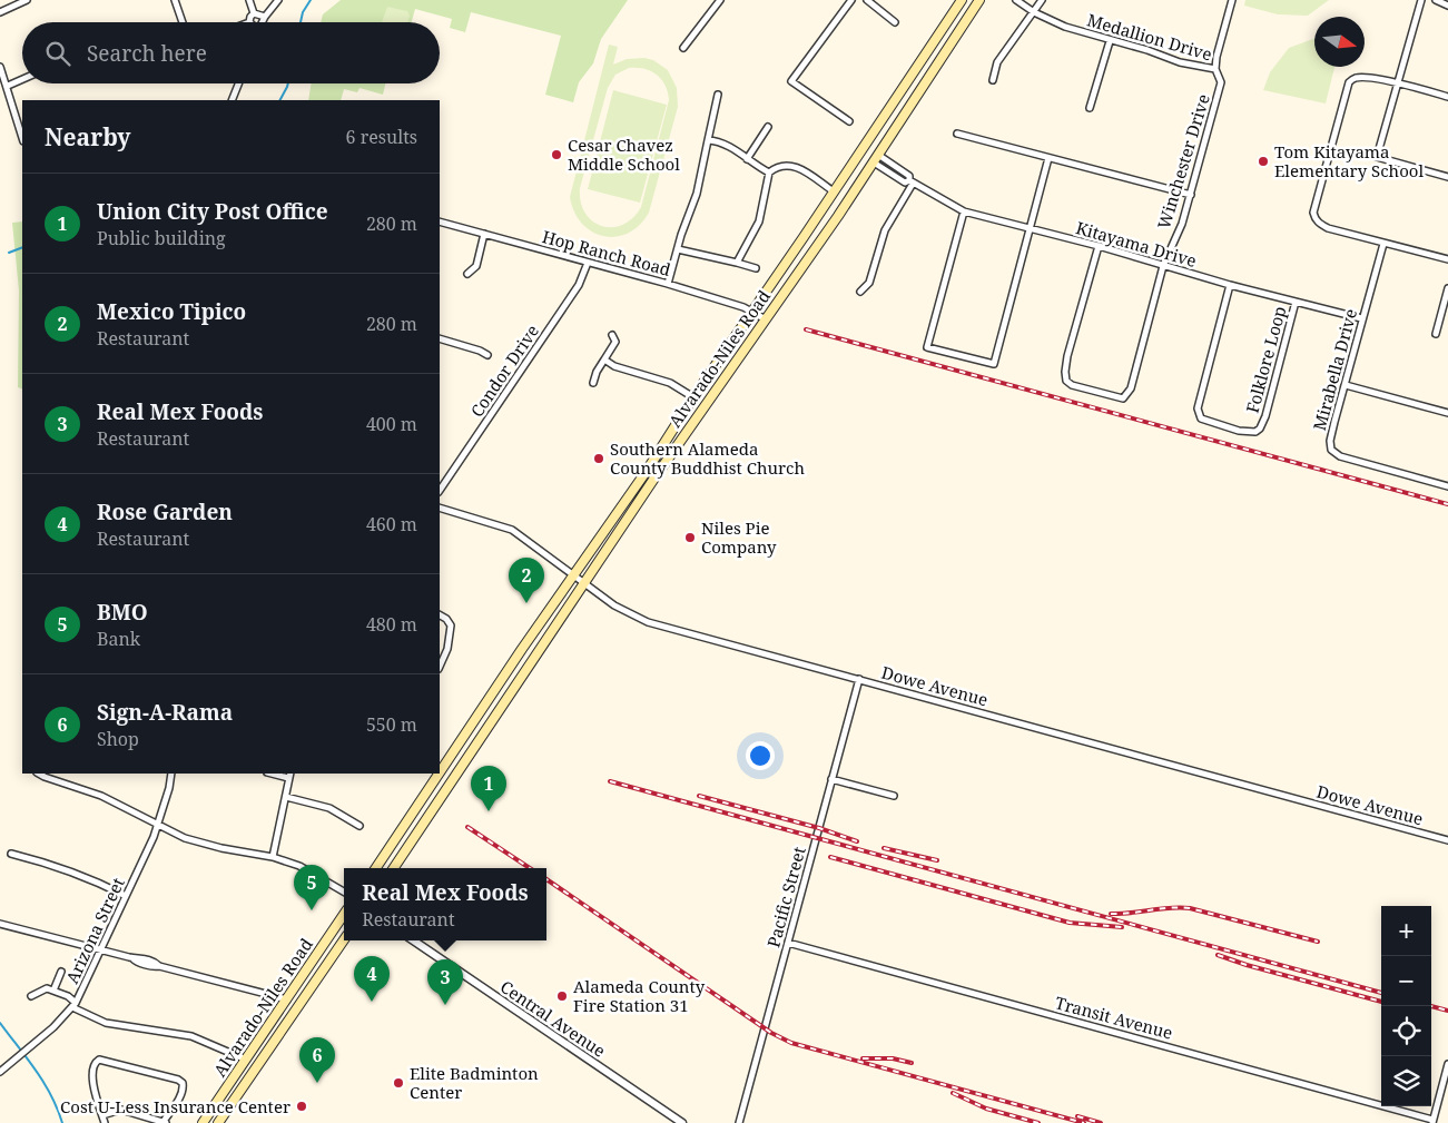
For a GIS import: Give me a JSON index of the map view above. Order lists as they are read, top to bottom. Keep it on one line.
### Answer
{"streets":{"main road":["Alvarado-Niles Road"],"street":["Medallion Drive","Winchester Drive","Kitayama Drive","Hop Ranch Road","Folklore Loop","Mirabella Drive","Condor Drive","Dowe Avenue","Pacific Street","Arizona Street","Transit Avenue","Central Avenue"]},"crossings":[["Medallion Drive","Winchester Drive"],["Winchester Drive","Kitayama Drive"],["Kitayama Drive","Alvarado-Niles Road"],["Kitayama Drive","Folklore Loop"],["Kitayama Drive","Mirabella Drive"],["Hop Ranch Road","Alvarado-Niles Road"],["Hop Ranch Road","Condor Drive"],["Alvarado-Niles Road","Dowe Avenue"],["Dowe Avenue","Pacific Street"],["Pacific Street","Transit Avenue"]],"places":["Cesar Chavez Middle School","Tom Kitayama Elementary School","Southern Alameda County Buddhist Church","Niles Pie Company","Alameda County Fire Station 31","Elite Badminton Center","Cost U-Less Insurance Center"],"north":"right","page":{"search":"Search here","heading":["Nearby","6 results"],"list":[{"mark":"1","name":"Union City Post Office","note":"Public building","value":"280 m"},{"mark":"2","name":"Mexico Tipico","note":"Restaurant","value":"280 m"},{"mark":"3","name":"Real Mex Foods","note":"Restaurant","value":"400 m"},{"mark":"4","name":"Rose Garden","note":"Restaurant","value":"460 m"},{"mark":"5","name":"BMO","note":"Bank","value":"480 m"},{"mark":"6","name":"Sign-A-Rama","note":"Shop","value":"550 m"}],"pins":["2","1","5","4","3","6"],"popup":["Real Mex Foods","Restaurant"],"map_buttons":["+","−"]}}
